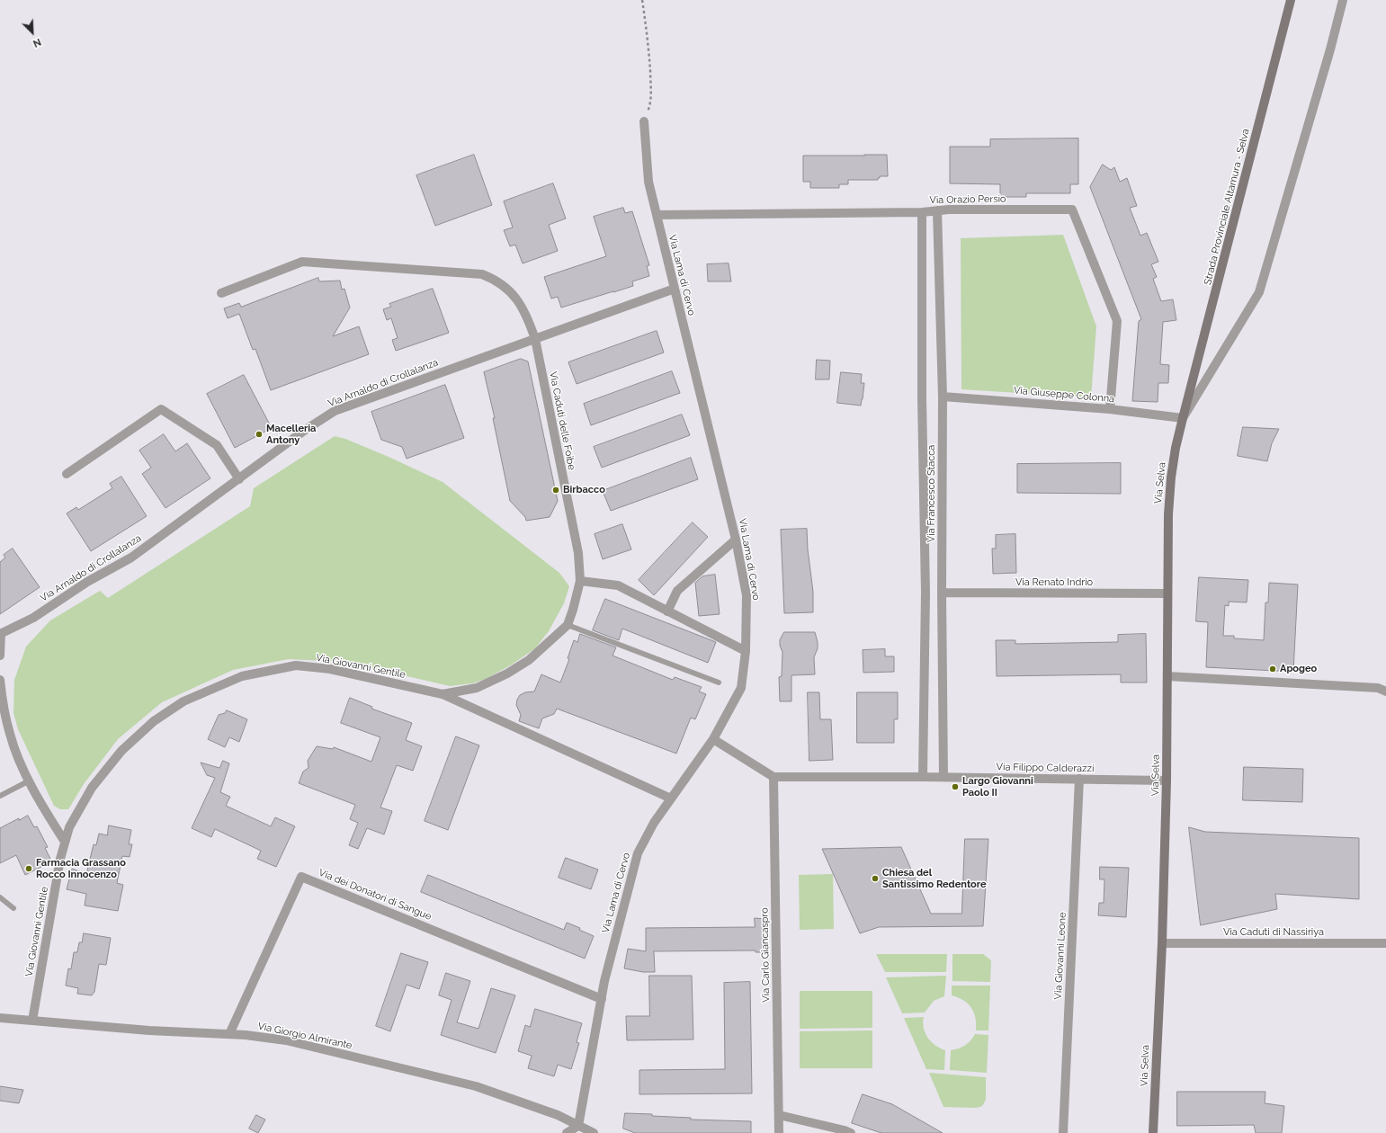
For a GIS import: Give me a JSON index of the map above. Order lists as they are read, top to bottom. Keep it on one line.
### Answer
{"streets":{"street":["Via Orazio Persio","Strada Provinciale Altamura - Selva","Via Lama di Cervo","Via Arnaldo di Crollalanza","Via Giuseppe Colonna","Via Caduti delle Foibe","Via Selva","Via Francesco Stacca","Via Renato Indrio","Via Giovanni Gentile","Via Filippo Calderazzi","Via dei Donatori di Sangue","Via Caduti di Nassiriya","Via Carlo Giancaspro","Via Giovanni Leone","Via Giorgio Almirante"]},"crossings":[["Via Orazio Persio","Via Lama di Cervo"],["Via Orazio Persio","Via Giuseppe Colonna"],["Via Orazio Persio","Via Francesco Stacca"],["Strada Provinciale Altamura - Selva","Via Giuseppe Colonna"],["Strada Provinciale Altamura - Selva","Via Selva"],["Via Lama di Cervo","Via Arnaldo di Crollalanza"],["Via Lama di Cervo","Via Giovanni Gentile"],["Via Lama di Cervo","Via dei Donatori di Sangue"],["Via Lama di Cervo","Via Giorgio Almirante"],["Via Arnaldo di Crollalanza","Via Caduti delle Foibe"],["Via Giuseppe Colonna","Via Selva"],["Via Giuseppe Colonna","Via Francesco Stacca"],["Via Caduti delle Foibe","Via Giovanni Gentile"],["Via Selva","Via Renato Indrio"],["Via Selva","Via Filippo Calderazzi"],["Via Selva","Via Caduti di Nassiriya"],["Via Francesco Stacca","Via Renato Indrio"],["Via Francesco Stacca","Via Filippo Calderazzi"],["Via Giovanni Gentile","Via Giorgio Almirante"],["Via Filippo Calderazzi","Via Giovanni Leone"],["Via dei Donatori di Sangue","Via Giorgio Almirante"]],"places":["Macelleria Antony","Birbacco","Apogeo","Largo Giovanni Paolo II","Farmacia Grassano Rocco Innocenzo","Chiesa del Santissimo Redentore"],"north":"bottom right"}
